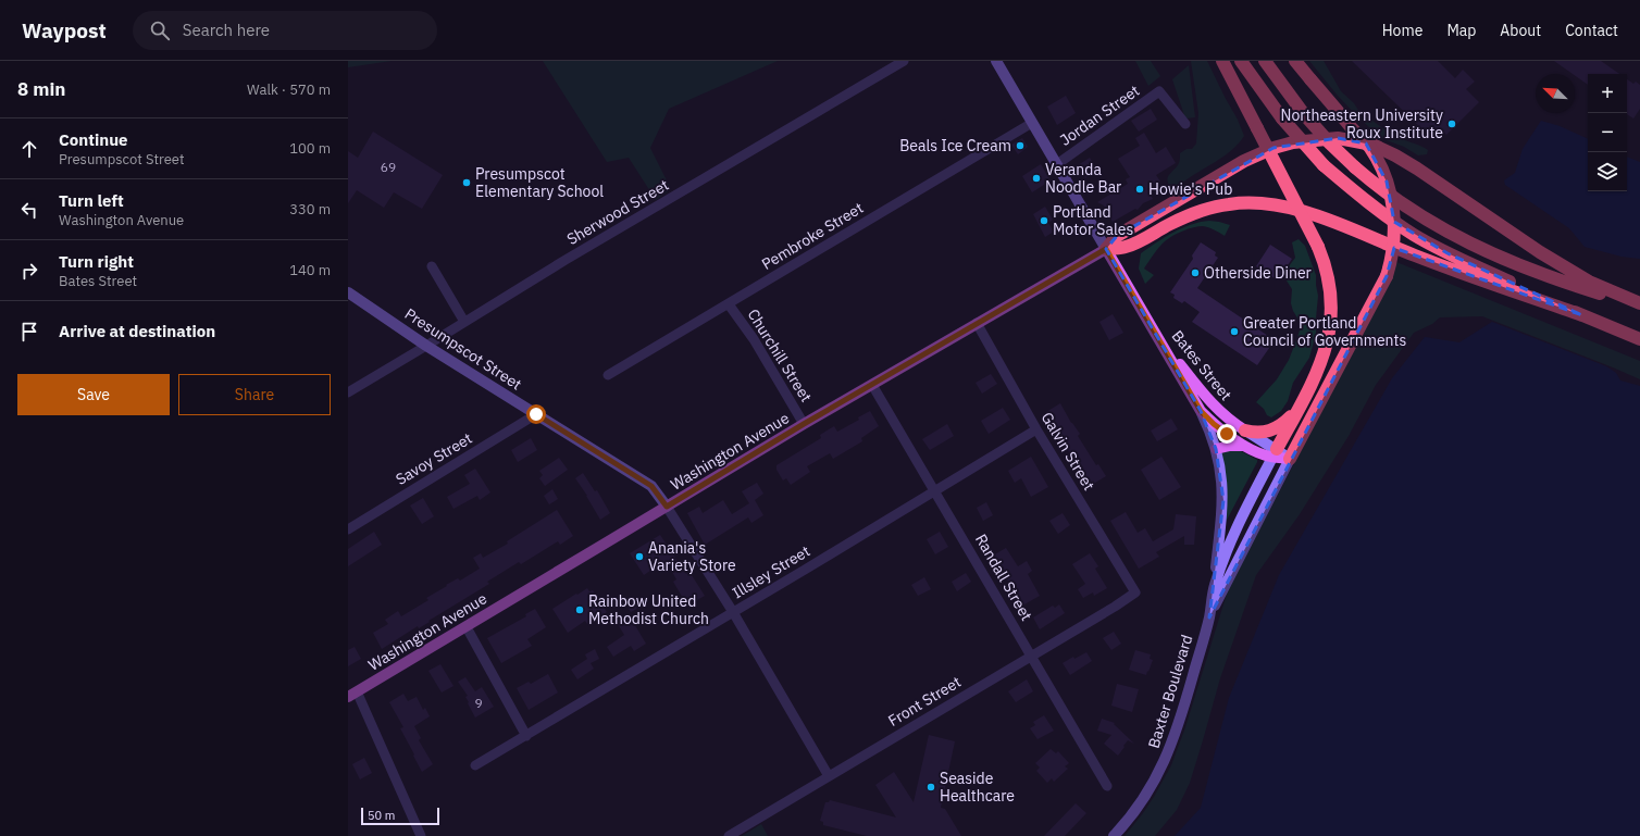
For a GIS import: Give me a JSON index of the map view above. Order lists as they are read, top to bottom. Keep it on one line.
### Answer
{"streets":{"main road":["Bates Street","Washington Avenue"],"street":["Jordan Street","Sherwood Street","Pembroke Street","Presumpscot Street","Churchill Street","Galvin Street","Savoy Street","Illsley Street","Randall Street","Baxter Boulevard","Front Street"]},"crossings":[["Sherwood Street","Presumpscot Street"],["Pembroke Street","Churchill Street"],["Presumpscot Street","Washington Avenue"],["Presumpscot Street","Savoy Street"],["Churchill Street","Washington Avenue"],["Bates Street","Washington Avenue"],["Bates Street","Baxter Boulevard"],["Washington Avenue","Galvin Street"],["Washington Avenue","Randall Street"],["Galvin Street","Illsley Street"],["Galvin Street","Front Street"],["Illsley Street","Randall Street"],["Randall Street","Front Street"]],"places":["Northeastern University Roux Institute","Beals Ice Cream","Veranda Noodle Bar","Presumpscot Elementary School","Howie's Pub","Portland Motor Sales","Otherside Diner","Greater Portland Council of Governments","Anania's Variety Store","Rainbow United Methodist Church","Seaside Healthcare"],"house_numbers":["69","9"],"scale_bar":"50 m","north":"top left","page":{"header":"Waypost","search":"Search here","nav":["Home","Map","About","Contact"],"heading":["8 min","Walk · 570 m"],"map_buttons":["+","−"],"list":[["Continue","Presumpscot Street","100 m"],["Turn left","Washington Avenue","330 m"],["Turn right","Bates Street","140 m"],"Arrive at destination"],"buttons":["Save","Share"],"scale":"50 m"}}
